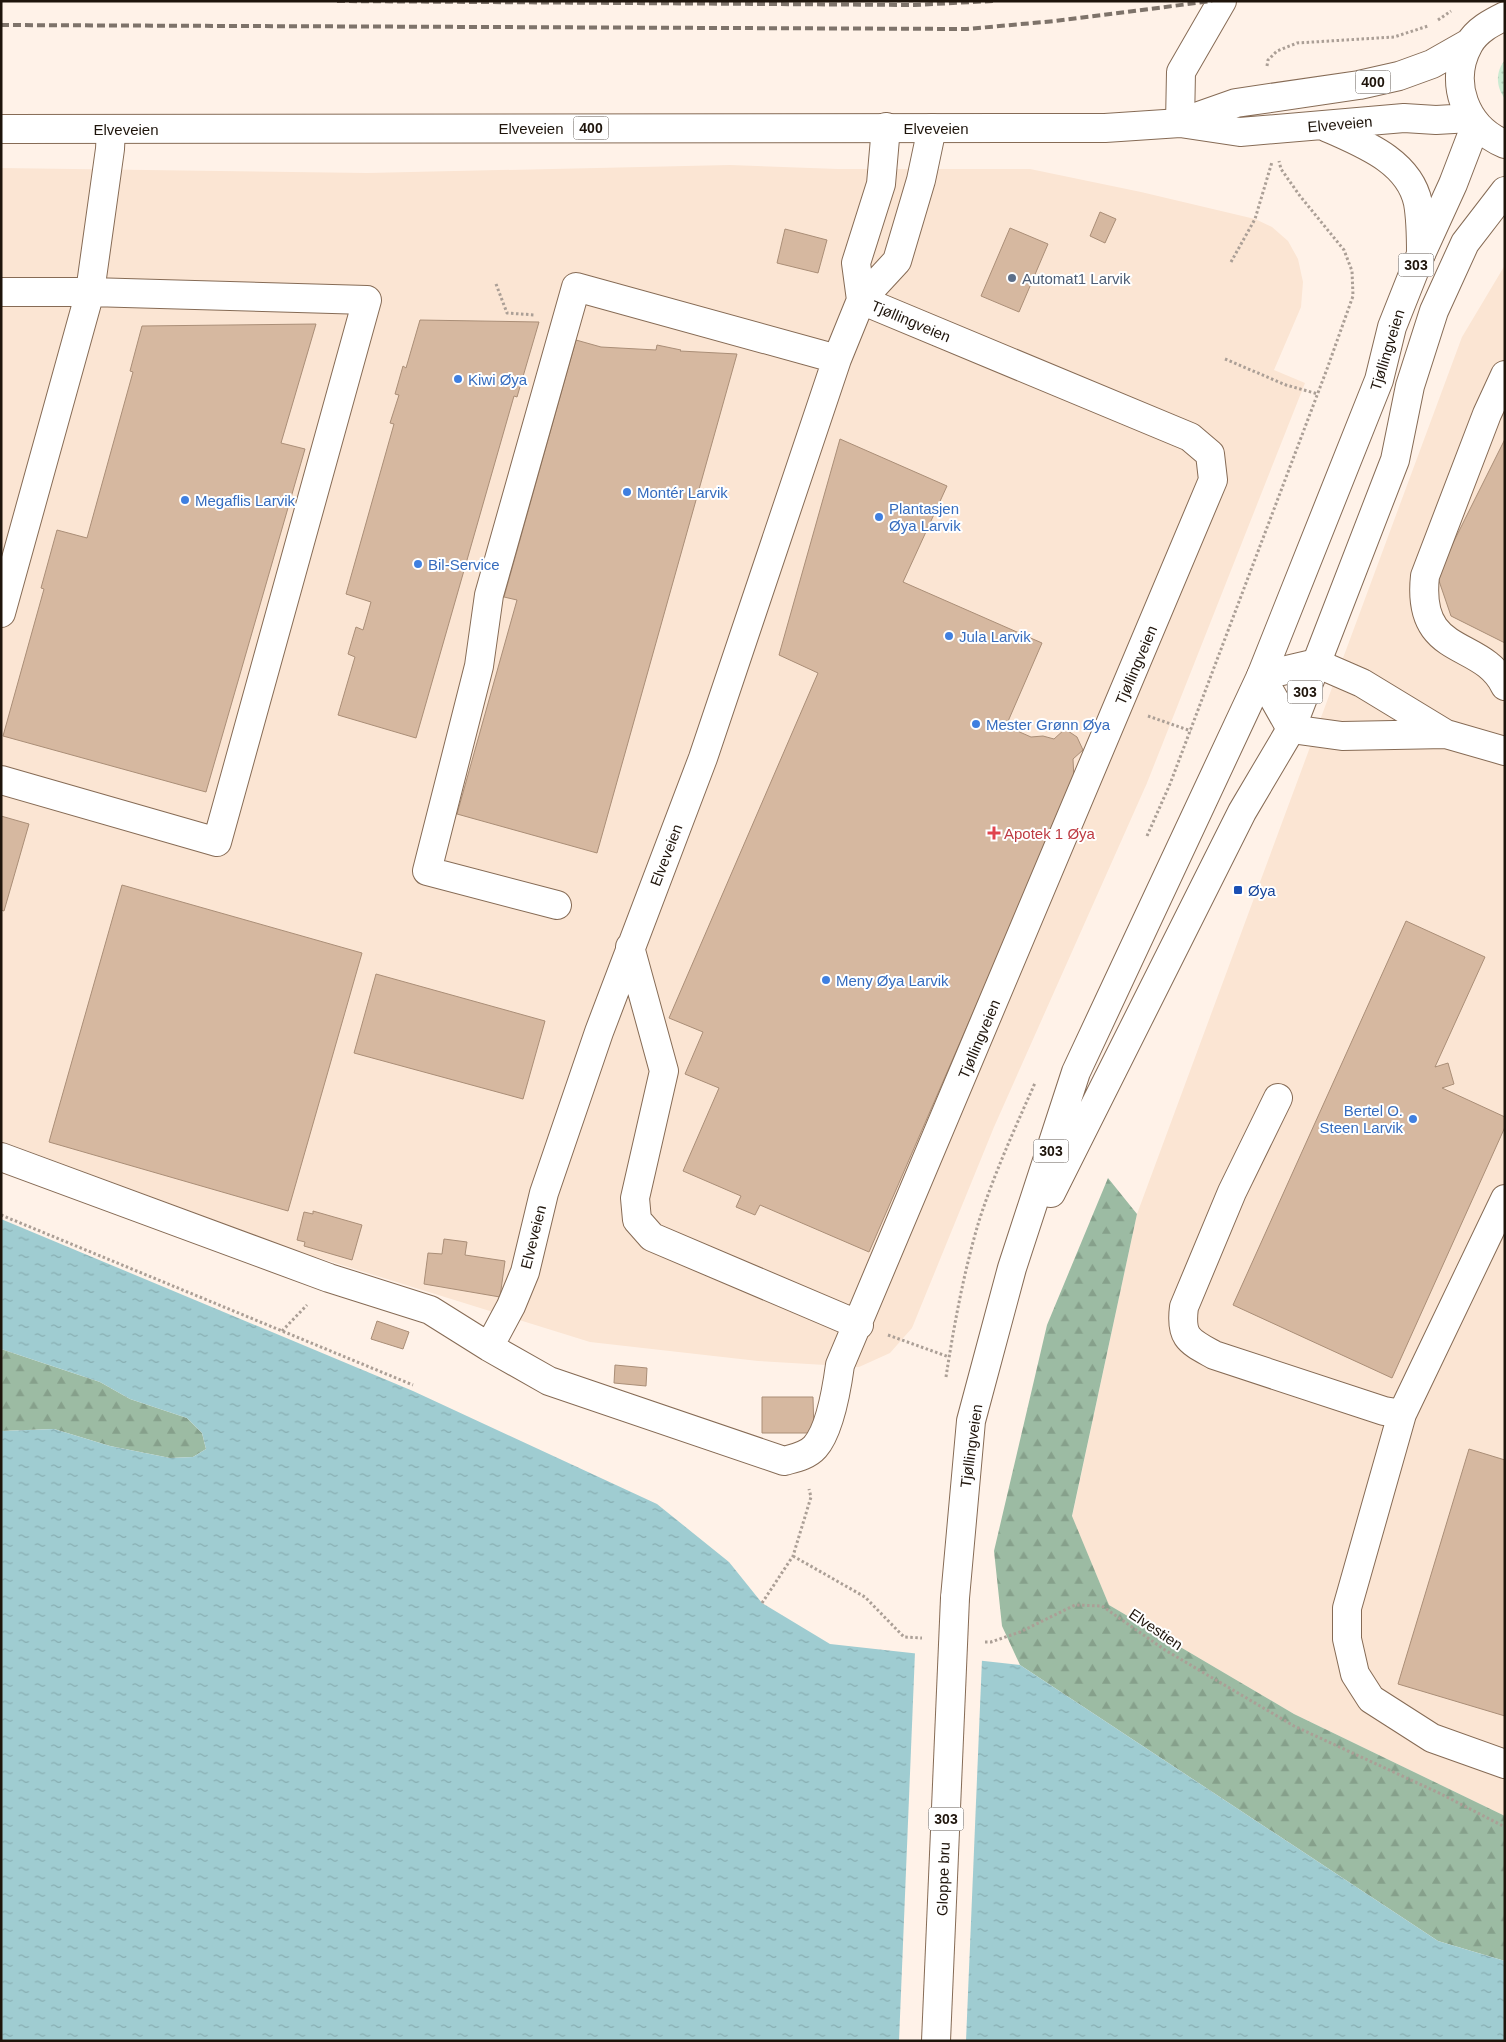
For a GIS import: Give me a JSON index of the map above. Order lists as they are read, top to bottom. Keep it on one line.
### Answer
{"streets":{"main road":["400","Elveveien","303","Tjøllingveien","Gloppe bru"],"path":["Elvestien"]},"crossings":[["400","Elveveien"],["400","Tjøllingveien"],["Elveveien","Tjøllingveien"],["Tjøllingveien","Gloppe bru"]],"places":{"other":["Automat1 Larvik","Kiwi Øya","Montér Larvik","Megaflis Larvik","Plantasjen Øya Larvik","Bil-Service","Jula Larvik","Mester Grønn Øya","Meny Øya Larvik","Bertel O. Steen Larvik"],"health":["Apotek 1 Øya"],"transit":["Øya"]}}
